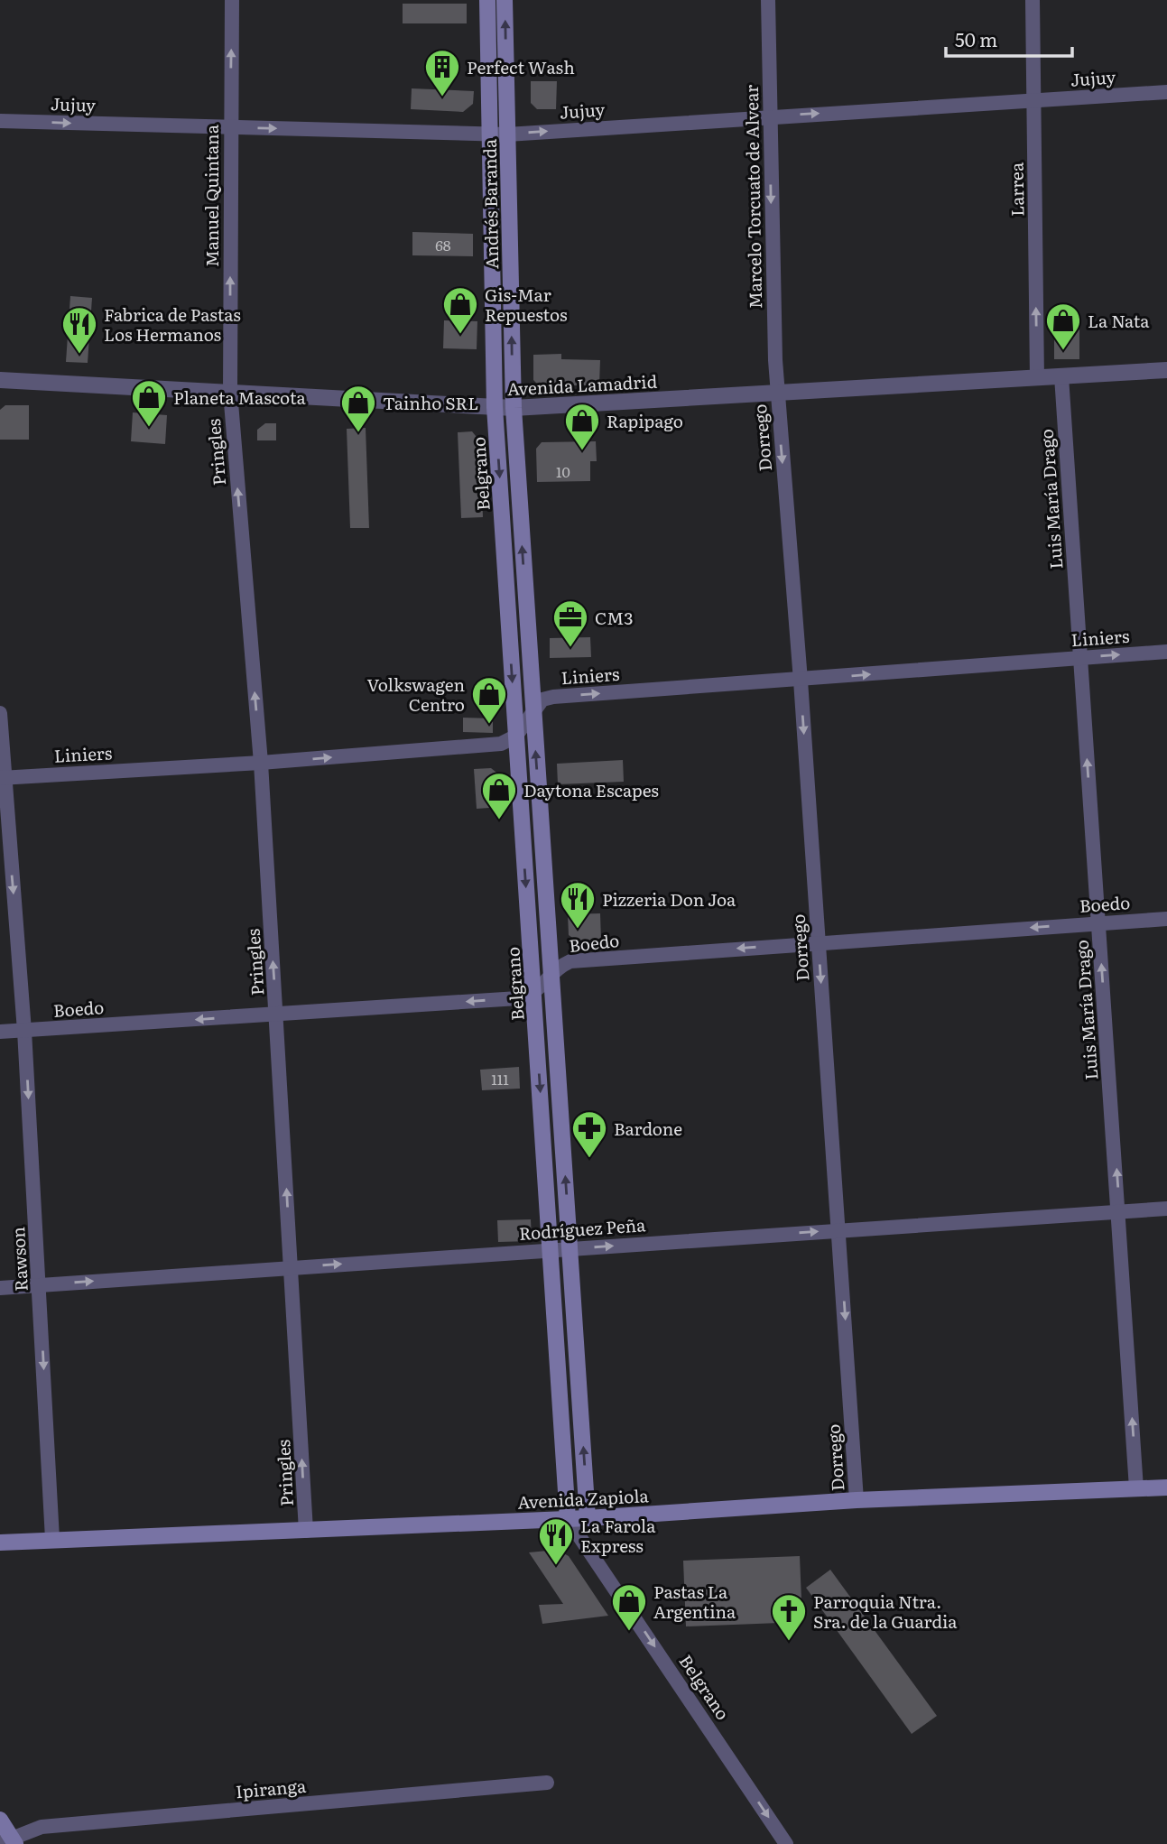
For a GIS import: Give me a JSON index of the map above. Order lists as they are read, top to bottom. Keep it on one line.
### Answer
{"streets":{"main road":["Andrés Baranda","Belgrano","Avenida Zapiola"],"street":["Jujuy","Larrea","Manuel Quintana","Marcelo Torcuato de Alvear","Avenida Lamadrid","Dorrego","Pringles","Luis María Drago","Liniers","Boedo","Rodríguez Peña","Rawson","Ipiranga"]},"crossings":[["Jujuy","Larrea"],["Jujuy","Manuel Quintana"],["Jujuy","Marcelo Torcuato de Alvear"],["Jujuy","Andrés Baranda"],["Larrea","Avenida Lamadrid"],["Manuel Quintana","Avenida Lamadrid"],["Manuel Quintana","Pringles"],["Marcelo Torcuato de Alvear","Avenida Lamadrid"],["Marcelo Torcuato de Alvear","Dorrego"],["Andrés Baranda","Avenida Lamadrid"],["Andrés Baranda","Belgrano"],["Avenida Lamadrid","Dorrego"],["Avenida Lamadrid","Pringles"],["Avenida Lamadrid","Belgrano"],["Avenida Lamadrid","Luis María Drago"],["Dorrego","Liniers"],["Dorrego","Boedo"],["Dorrego","Rodríguez Peña"],["Dorrego","Avenida Zapiola"],["Pringles","Liniers"],["Pringles","Boedo"],["Pringles","Rodríguez Peña"],["Pringles","Avenida Zapiola"],["Belgrano","Liniers"],["Belgrano","Boedo"],["Belgrano","Rodríguez Peña"],["Belgrano","Avenida Zapiola"],["Luis María Drago","Liniers"],["Luis María Drago","Boedo"],["Luis María Drago","Rodríguez Peña"],["Luis María Drago","Avenida Zapiola"],["Liniers","Rawson"],["Boedo","Rawson"],["Rodríguez Peña","Rawson"],["Rawson","Avenida Zapiola"]],"one_way":["Jujuy","Larrea","Manuel Quintana","Marcelo Torcuato de Alvear","Dorrego","Pringles","Luis María Drago","Liniers","Boedo","Rodríguez Peña","Rawson"],"places":{"building":["Perfect Wash"],"shop":["Gis-Mar Repuestos","La Nata","Planeta Mascota","Tainho SRL","Rapipago","Volkswagen Centro","Daytona Escapes","Pastas La Argentina"],"restaurant":["Fabrica de Pastas Los Hermanos","Pizzeria Don Joa","La Farola Express"],"office":["CM3"],"pharmacy":["Bardone"],"church":["Parroquia Ntra. Sra. de la Guardia"]},"house_numbers":["68","10","111"],"scale_bar":"50 m"}
